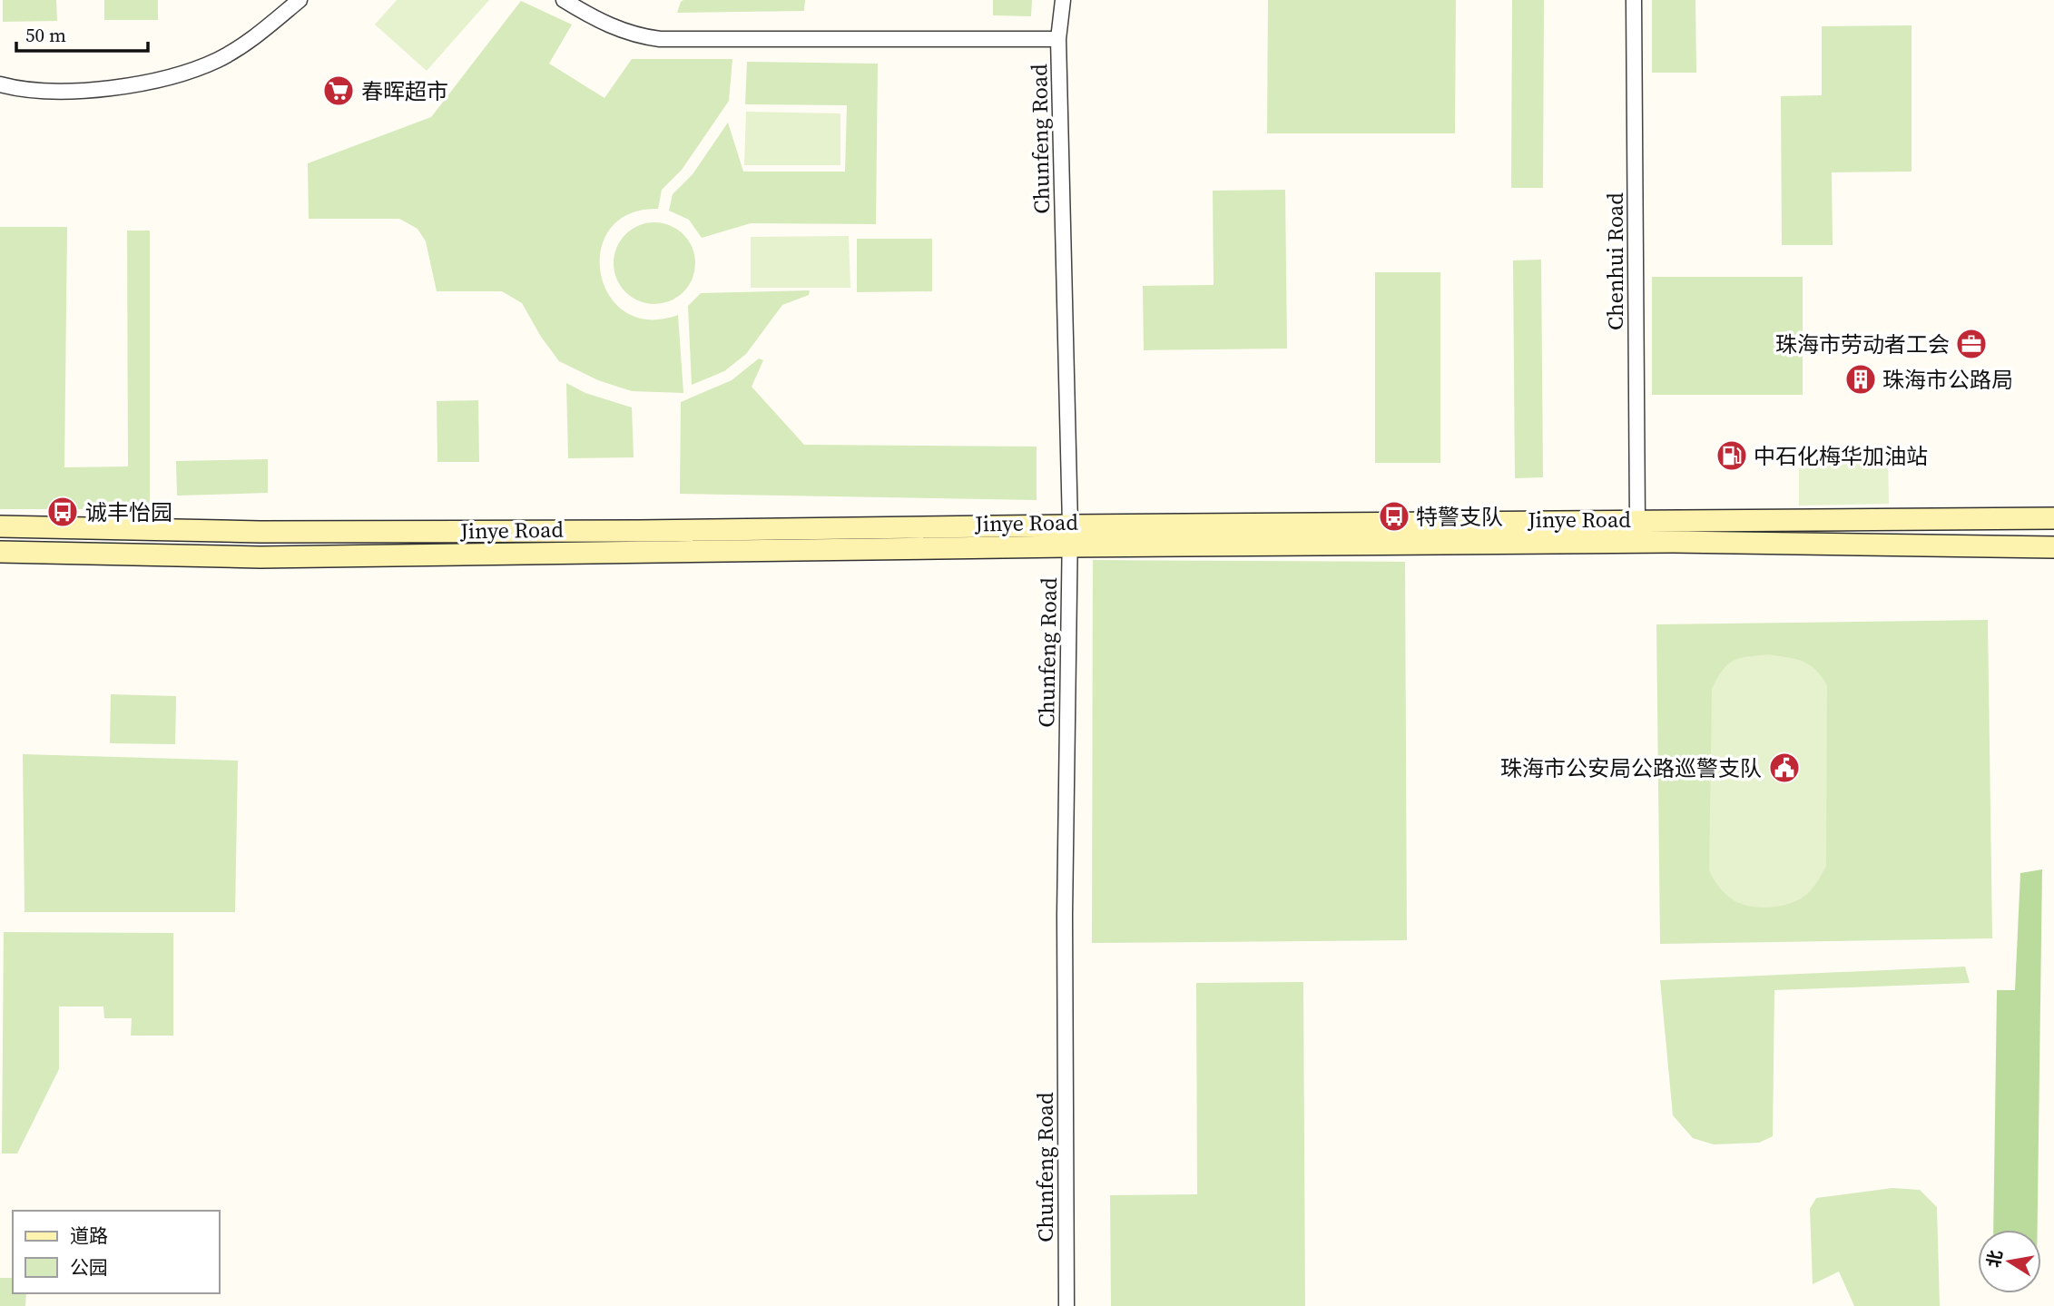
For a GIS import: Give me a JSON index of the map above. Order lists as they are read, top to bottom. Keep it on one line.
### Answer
{"streets":{"main road":["Jinye Road"],"street":["Chunfeng Road","Chenhui Road"]},"crossings":[["Chunfeng Road","Jinye Road"],["Chenhui Road","Jinye Road"]],"places":{"supermarket":["春晖超市"],"office":["珠海市劳动者工会"],"building":["珠海市公路局"],"fuel station":["中石化梅华加油站"],"bus stop":["诚丰怡园","特警支队"],"public building":["珠海市公安局公路巡警支队"]},"legend":["道路","公园"],"scale_bar":"50 m","north":"left"}
